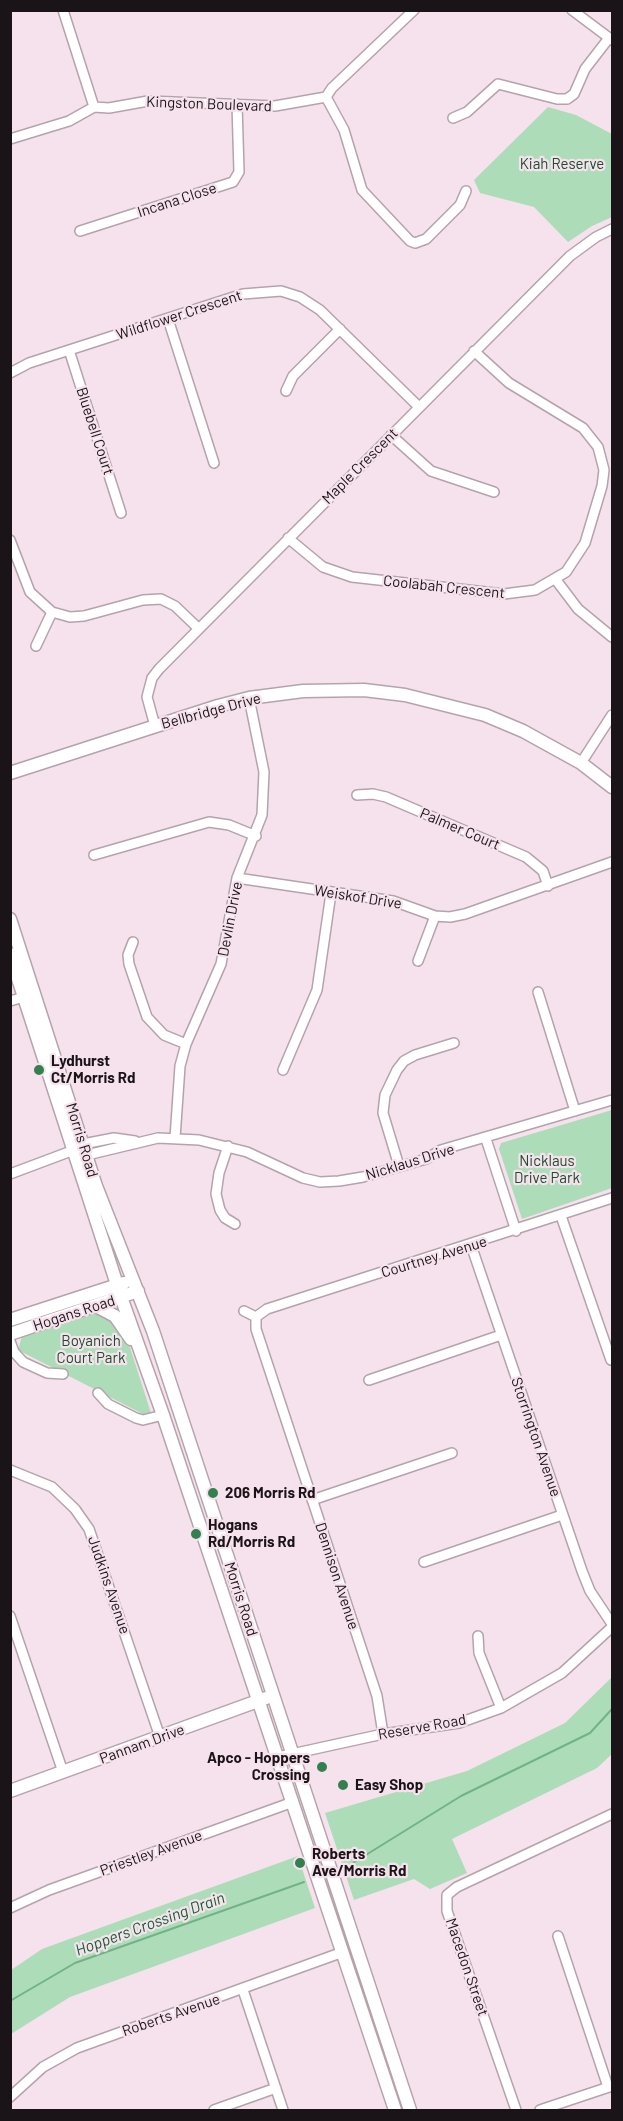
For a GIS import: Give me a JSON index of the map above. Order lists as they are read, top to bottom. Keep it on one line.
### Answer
{"streets":{"street":["Kingston Boulevard","Incana Close","Wildflower Crescent","Bluebell Court","Maple Crescent","Coolabah Crescent","Bellbridge Drive","Palmer Court","Weiskof Drive","Devlin Drive","Morris Road","Nicklaus Drive","Courtney Avenue","Hogans Road","Storrington Avenue","Dennison Avenue","Judkins Avenue","Reserve Road","Pannam Drive","Priestley Avenue","Macedon Street","Roberts Avenue"]},"crossings":[["Kingston Boulevard","Incana Close"],["Wildflower Crescent","Bluebell Court"],["Wildflower Crescent","Maple Crescent"],["Maple Crescent","Coolabah Crescent"],["Maple Crescent","Bellbridge Drive"],["Bellbridge Drive","Devlin Drive"],["Palmer Court","Weiskof Drive"],["Weiskof Drive","Devlin Drive"],["Devlin Drive","Nicklaus Drive"],["Morris Road","Nicklaus Drive"],["Morris Road","Hogans Road"],["Morris Road","Reserve Road"],["Morris Road","Pannam Drive"],["Morris Road","Priestley Avenue"],["Morris Road","Roberts Avenue"],["Courtney Avenue","Storrington Avenue"],["Courtney Avenue","Dennison Avenue"],["Storrington Avenue","Reserve Road"],["Dennison Avenue","Reserve Road"],["Judkins Avenue","Pannam Drive"]],"water":["Hoppers Crossing Drain"],"parks":["Kiah Reserve","Nicklaus Drive Park","Boyanich Court Park"],"places":["Lydhurst Ct/Morris Rd","206 Morris Rd","Hogans Rd/Morris Rd","Apco - Hoppers Crossing","Easy Shop","Roberts Ave/Morris Rd"]}
